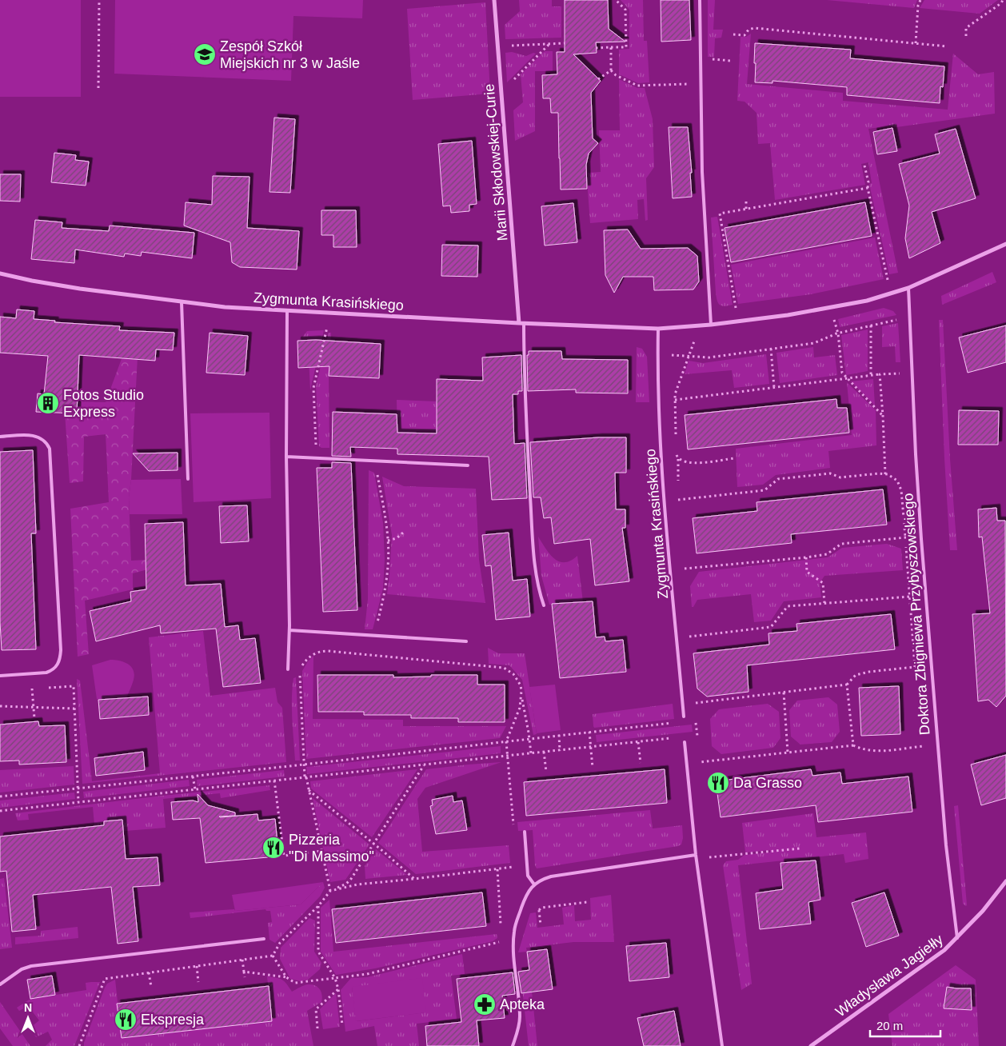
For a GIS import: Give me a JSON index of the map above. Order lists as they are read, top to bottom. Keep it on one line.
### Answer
{"streets":{"street":["Marii Skłodowskiej-Curie","Zygmunta Krasińskiego","Władysława Jagiełły"],"lane":["Doktora Zbigniewa Przybyszowskiego"]},"crossings":[["Marii Skłodowskiej-Curie","Zygmunta Krasińskiego"],["Zygmunta Krasińskiego","Doktora Zbigniewa Przybyszowskiego"],["Doktora Zbigniewa Przybyszowskiego","Władysława Jagiełły"]],"places":{"school or university":["Zespół Szkół Miejskich nr 3 w Jaśle"],"building":["Fotos Studio Express"],"restaurant":["Da Grasso","Pizzeria \"Di Massimo\"","Ekspresja"],"pharmacy":["Apteka"]},"scale_bar":"20 m","north":"top"}
